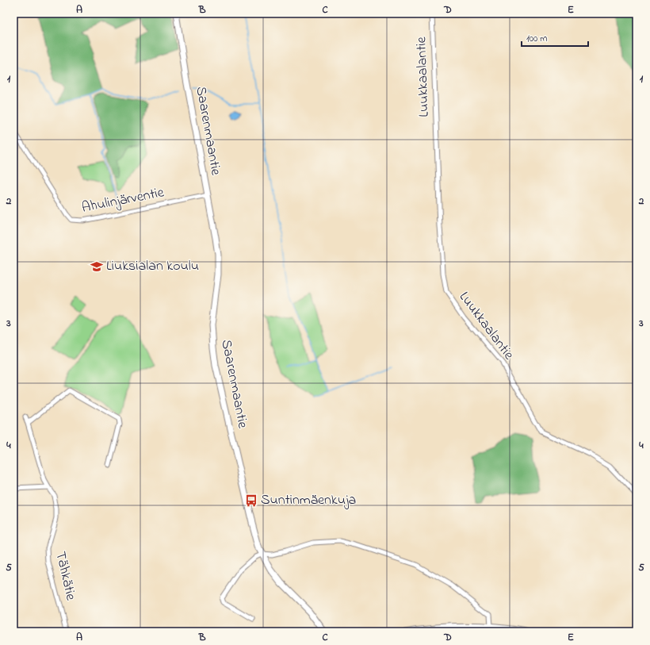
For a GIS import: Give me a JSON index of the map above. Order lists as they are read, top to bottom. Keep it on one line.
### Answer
{"streets":{"street":["Luukkaalantie","Saarenmaantie","Ahulinjärventie","Tähkätie"]},"crossings":[["Saarenmaantie","Ahulinjärventie"]],"places":{"school or university":["Liuksialan koulu"],"bus stop":["Suntinmäenkuja"]},"scale_bar":"100 m","grid":{"columns":["A","B","C","D","E"],"rows":["1","2","3","4","5"]}}
